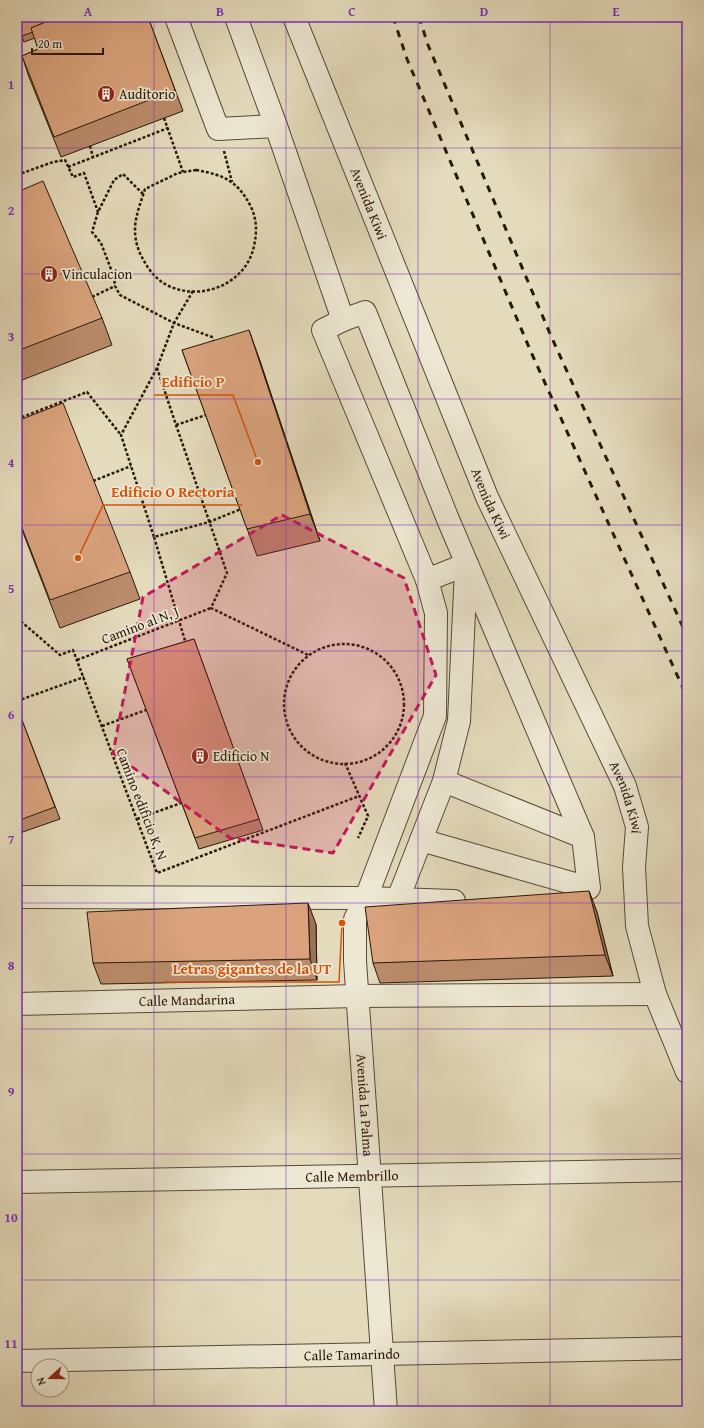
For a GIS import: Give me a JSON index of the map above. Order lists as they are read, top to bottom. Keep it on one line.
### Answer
{"streets":{"street":["Avenida Kiwi","Calle Mandarina","Avenida La Palma","Calle Membrillo","Calle Tamarindo"],"path":["Camino al N, J","Camino edificio K, N"]},"crossings":[["Camino al N, J","Camino edificio K, N"],["Calle Mandarina","Avenida La Palma"],["Avenida La Palma","Calle Membrillo"],["Avenida La Palma","Calle Tamarindo"]],"places":{"building":["Auditorio","Vinculacion","Edificio N"],"other":["Edificio P","Edificio O Rectoria","Letras gigantes de la UT"]},"scale_bar":"20 m","north":"left","grid":{"columns":["A","B","C","D","E"],"rows":["1","2","3","4","5","6","7","8","9","10","11"]}}
